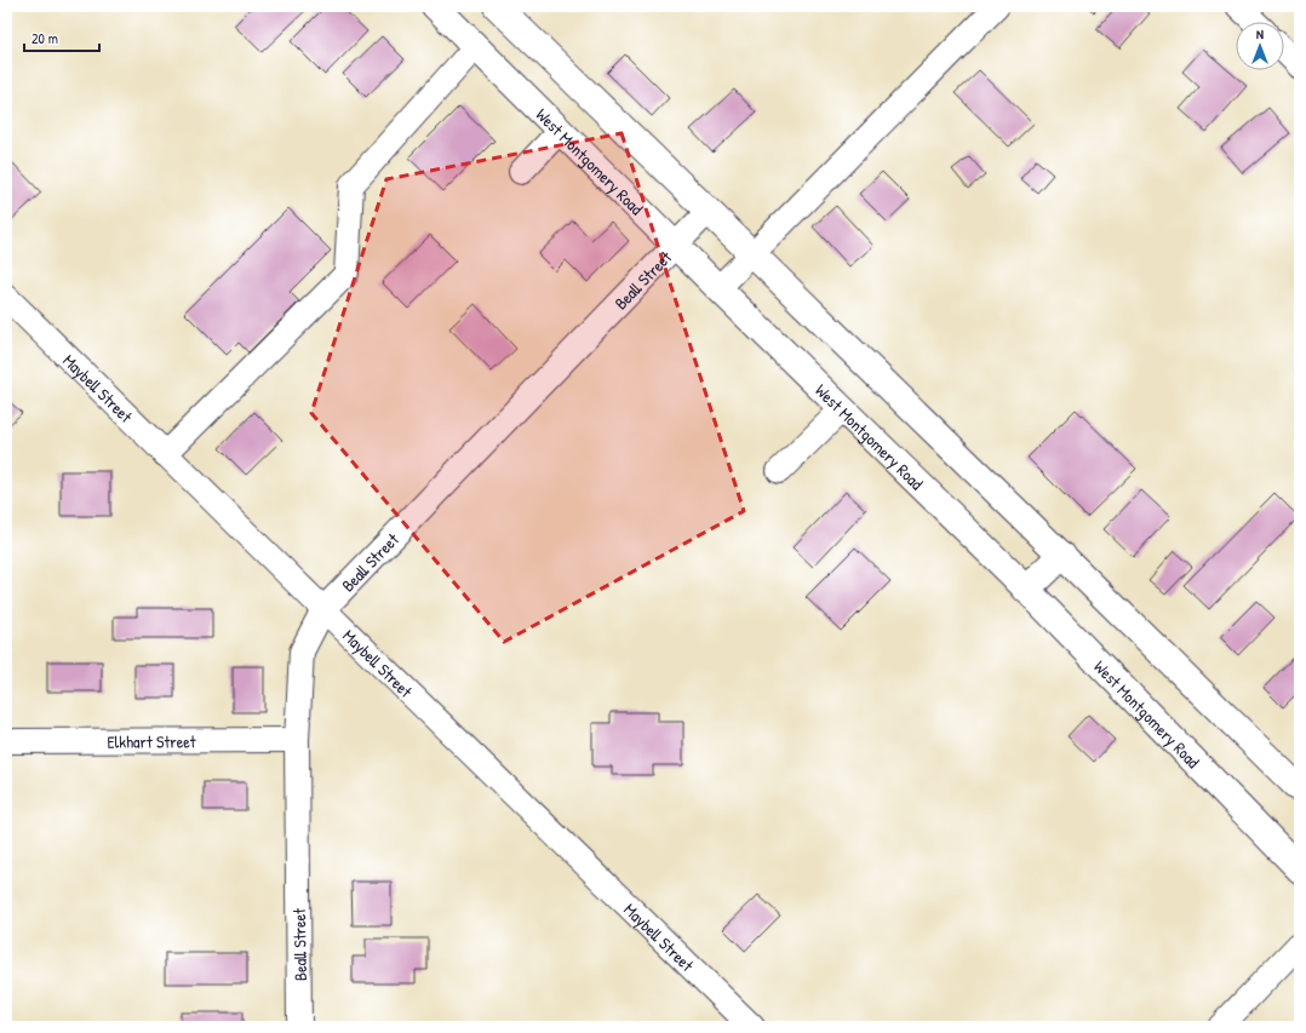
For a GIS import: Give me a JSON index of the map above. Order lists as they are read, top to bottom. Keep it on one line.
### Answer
{"streets":{"main road":["West Montgomery Road"],"street":["Beall Street","Maybell Street","Elkhart Street"]},"crossings":[["West Montgomery Road","Beall Street"],["Beall Street","Maybell Street"],["Beall Street","Elkhart Street"]],"scale_bar":"20 m","north":"top"}
